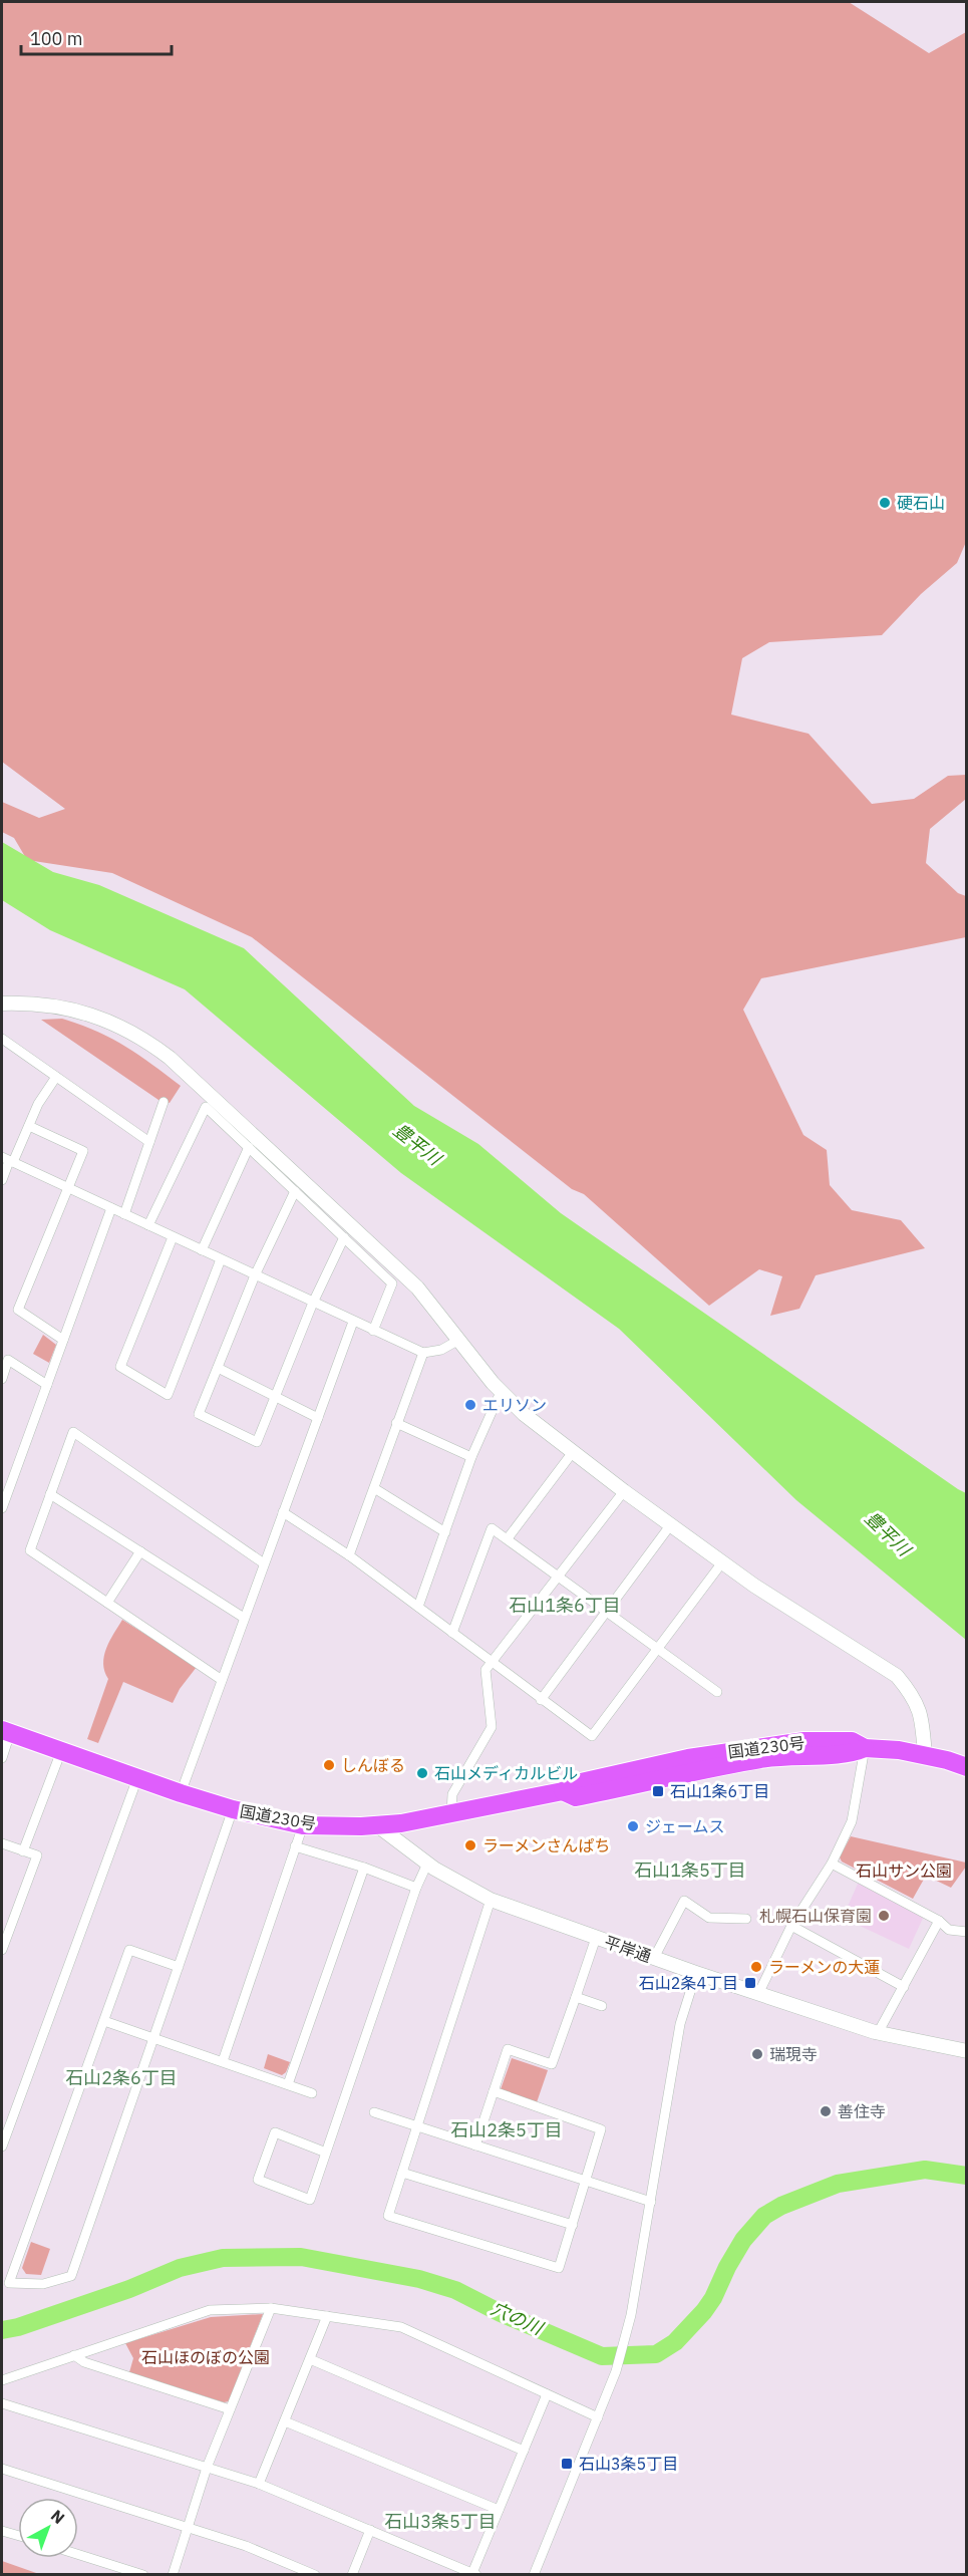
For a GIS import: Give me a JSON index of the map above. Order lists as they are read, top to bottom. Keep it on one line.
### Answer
{"streets":{"highway":["国道230号"],"street":["平岸通"]},"crossings":[["国道230号","平岸通"]],"districts":["石山1条6丁目","石山1条5丁目","石山2条6丁目","石山2条5丁目","石山3条5丁目"],"water":["豊平川","穴の川"],"parks":["石山サン公園","石山ほのぼの公園"],"places":{"other":["硬石山","エリソン","しんぼる","石山メディカルビル","ジェームス","ラーメンさんぱち","札幌石山保育園","ラーメンの大蓮","瑞現寺","善住寺"],"transit":["石山1条6丁目","石山2条4丁目","石山3条5丁目"]},"scale_bar":"100 m","north":"top right"}
